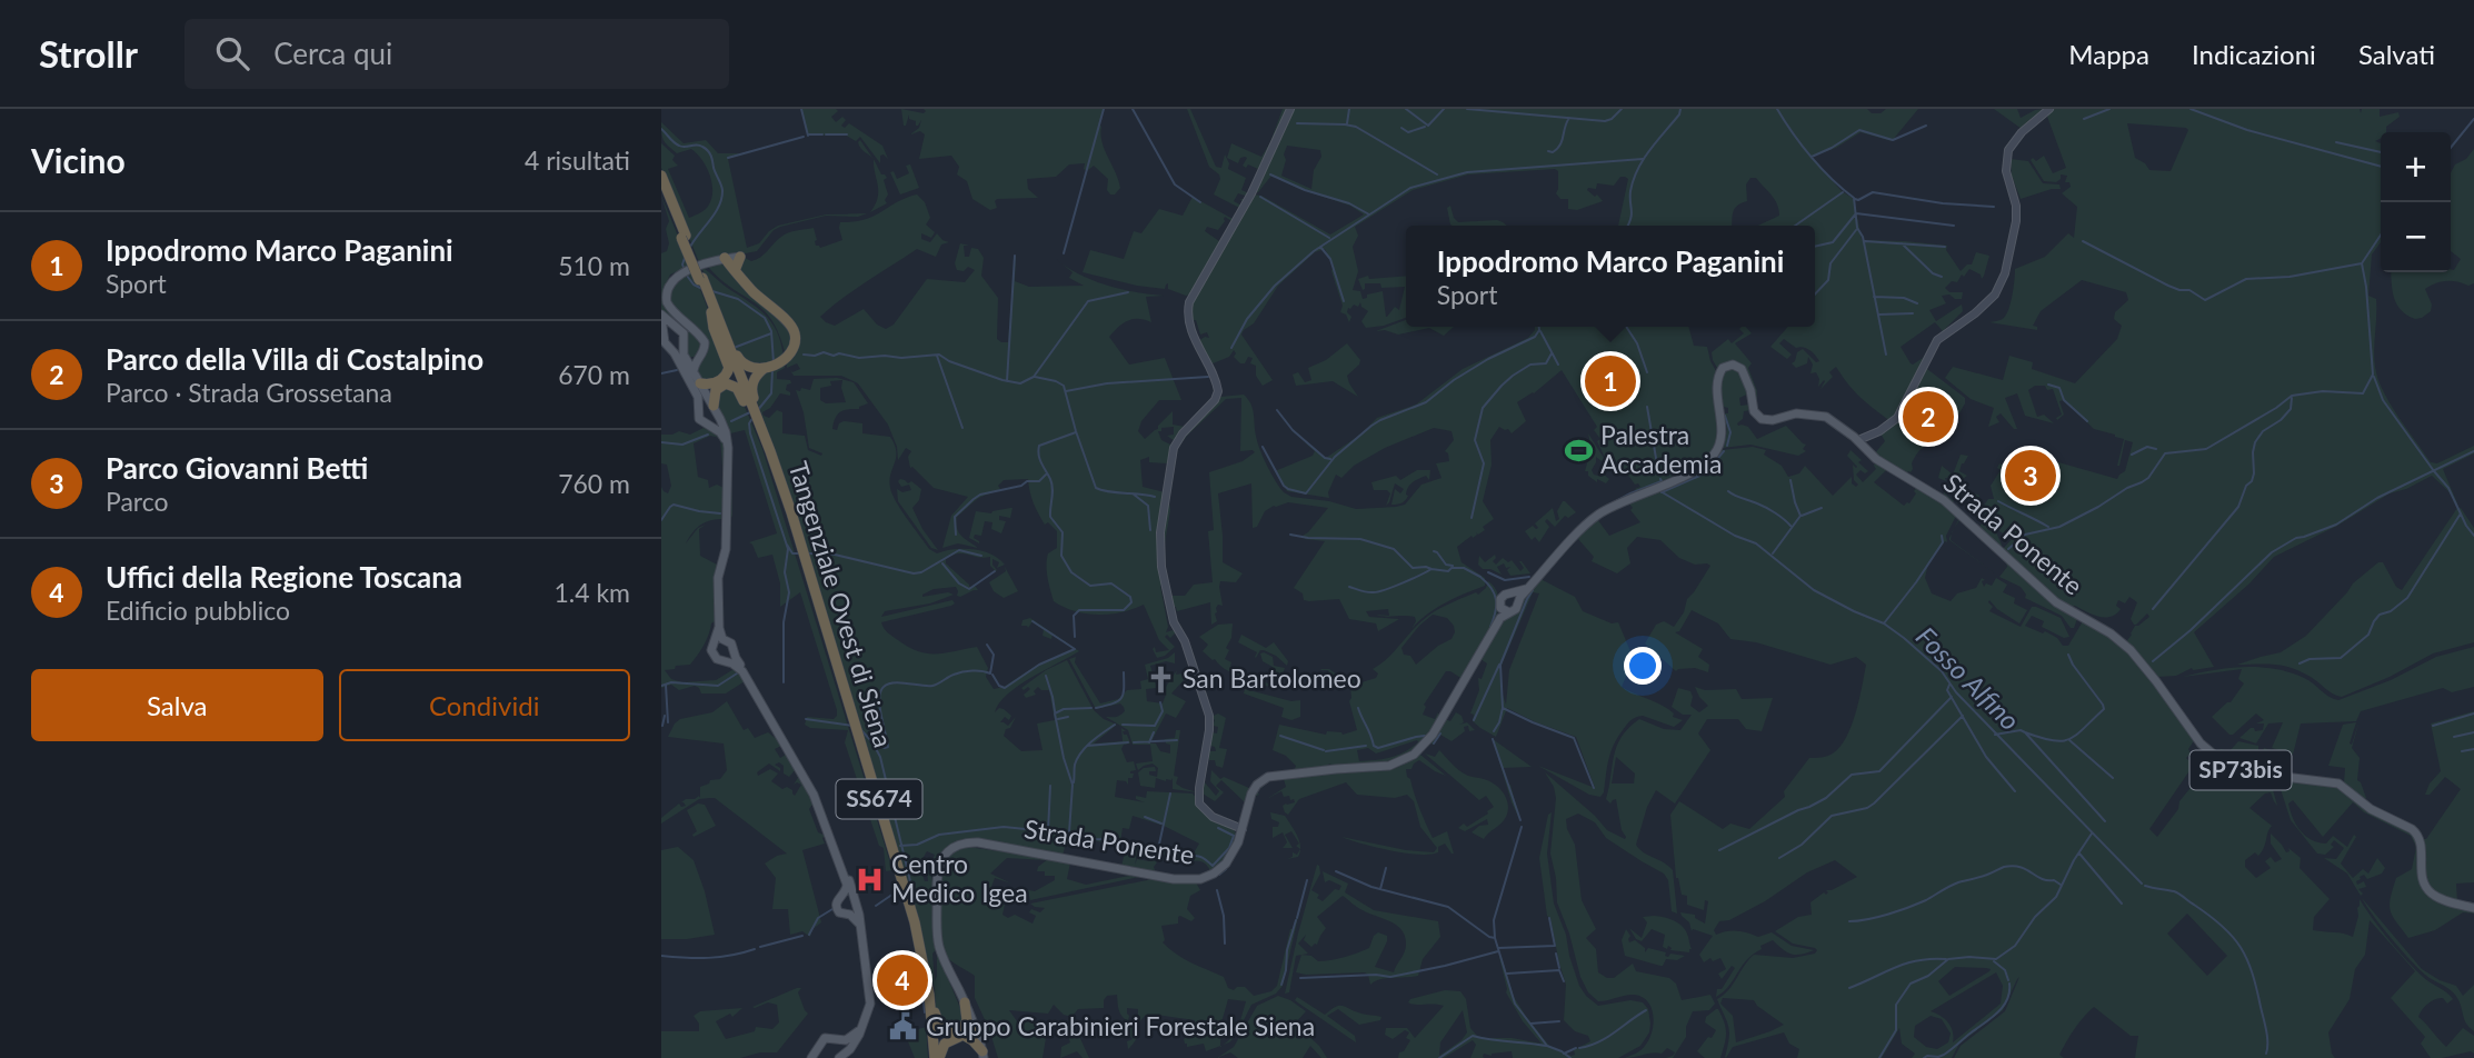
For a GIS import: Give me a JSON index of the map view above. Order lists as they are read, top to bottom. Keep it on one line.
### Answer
{"streets":{"highway":["Tangenziale Ovest di Siena","SS674"],"main road":["Strada Ponente","SP73bis"]},"water":["Fosso Alfino"],"places":{"sports":["Palestra Accademia"],"church":["San Bartolomeo"],"hospital":["Centro Medico Igea"],"public building":["Gruppo Carabinieri Forestale Siena"]},"page":{"header":"Strollr","search":"Cerca qui","nav":["Mappa","Indicazioni","Salvati"],"heading":["Vicino","4 risultati"],"map_buttons":["+","−"],"list":[{"mark":"1","name":"Ippodromo Marco Paganini","note":"Sport","value":"510 m"},{"mark":"2","name":"Parco della Villa di Costalpino","note":"Parco · Strada Grossetana","value":"670 m"},{"mark":"3","name":"Parco Giovanni Betti","note":"Parco","value":"760 m"},{"mark":"4","name":"Uffici della Regione Toscana","note":"Edificio pubblico","value":"1.4 km"}],"popup":["Ippodromo Marco Paganini","Sport"],"pins":["1","2","3","4"],"buttons":["Salva","Condividi"]}}
